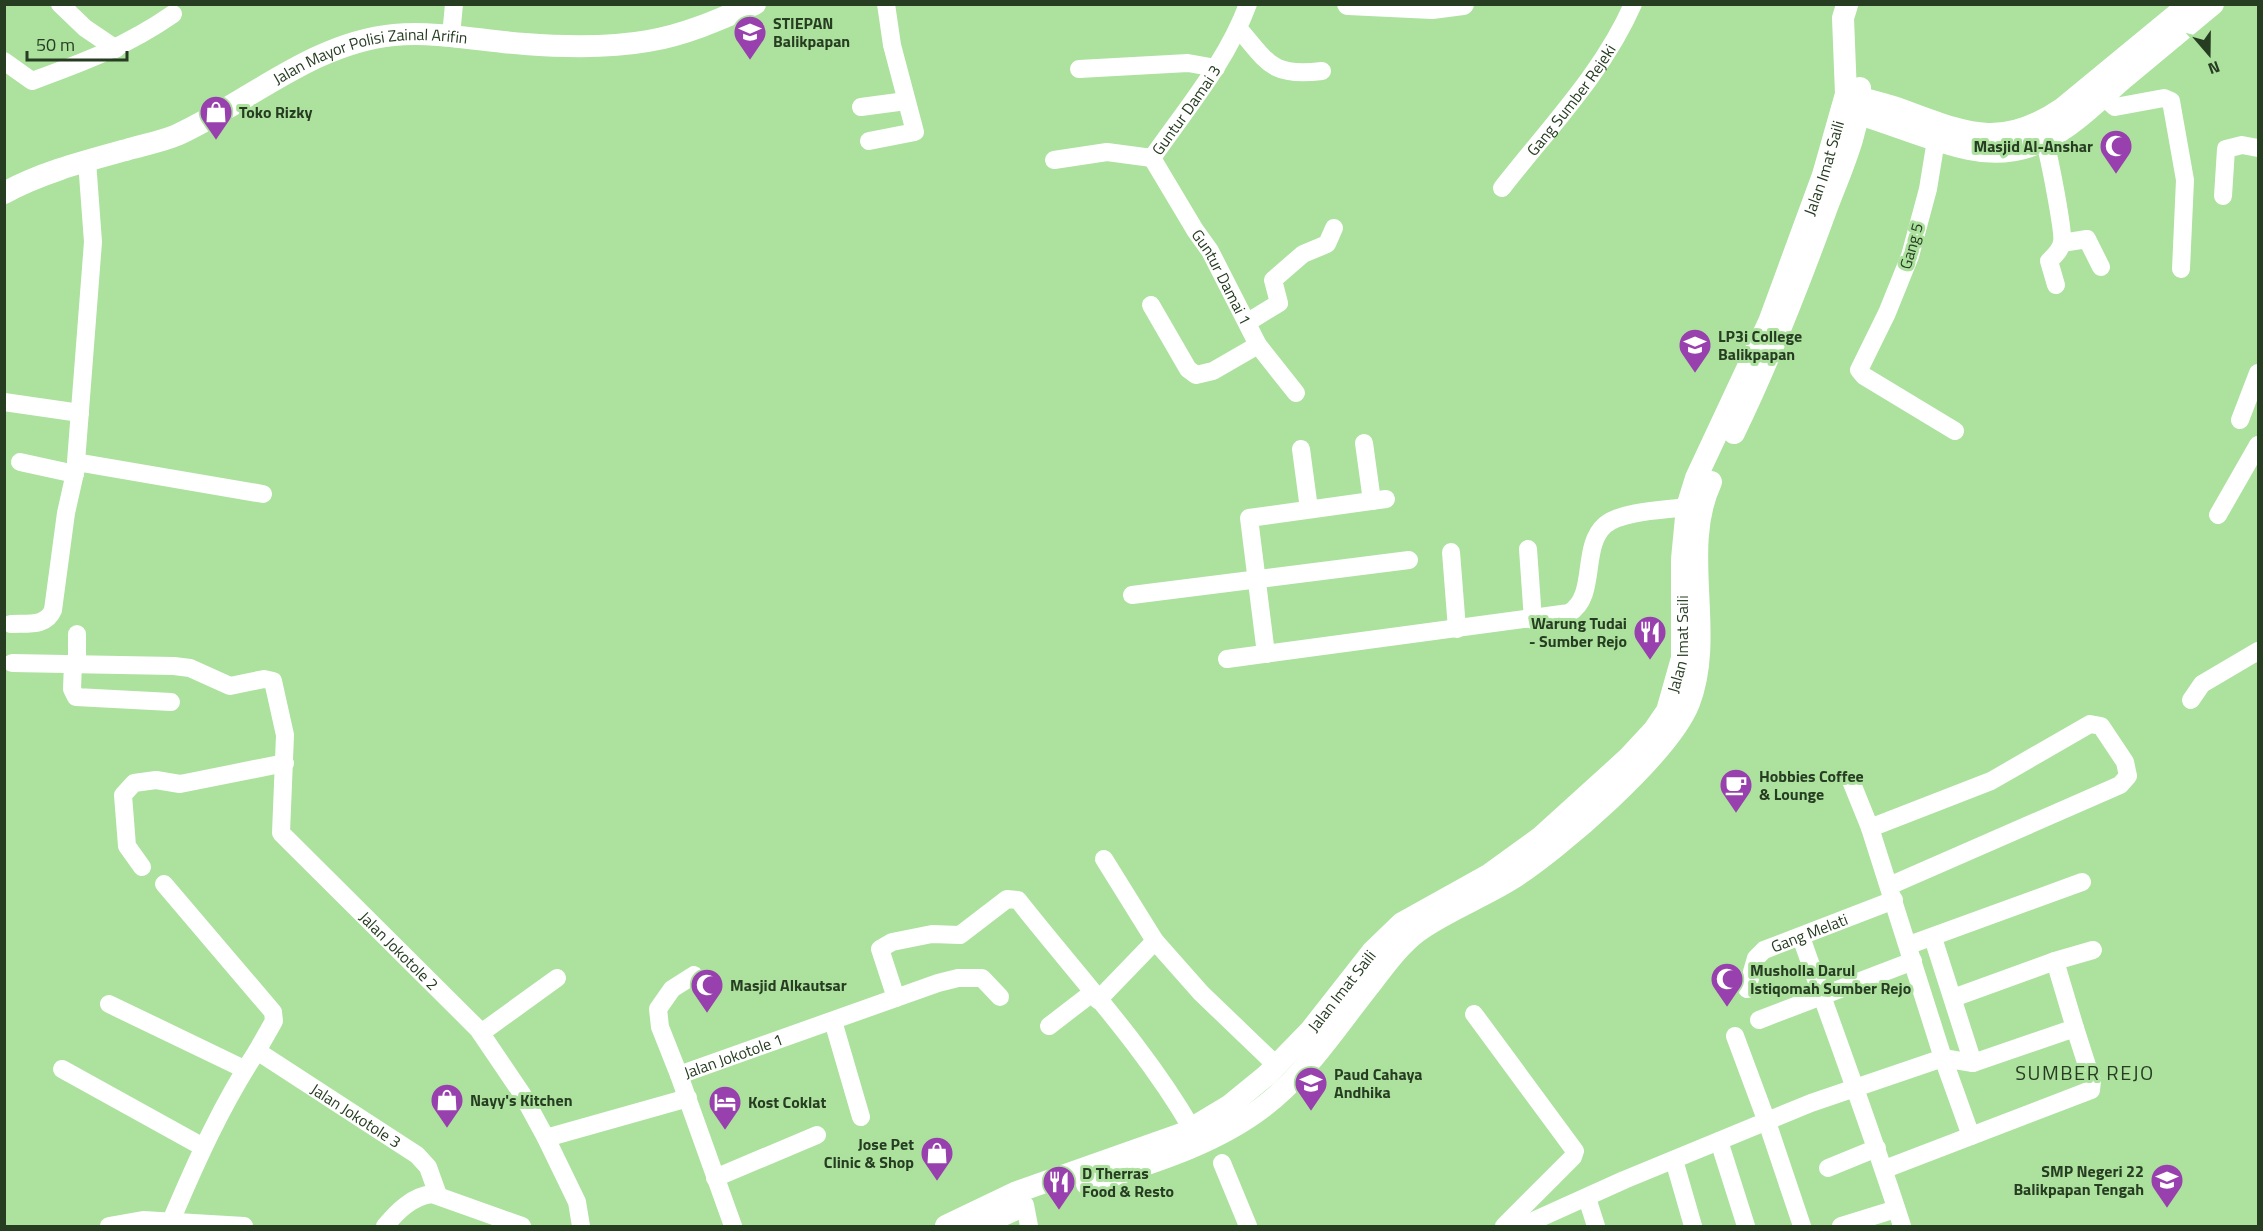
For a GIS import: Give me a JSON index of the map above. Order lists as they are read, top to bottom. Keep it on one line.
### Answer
{"streets":{"main road":["Jalan Mayor Polisi Zainal Arifin","Jalan Imat Saili"],"street":["Gang Sumber Rejeki","Guntur Damai 3","Gang 5","Guntur Damai 1","Gang Melati","Jalan Jokotole 2","Jalan Jokotole 1","Jalan Jokotole 3"]},"crossings":[["Guntur Damai 3","Guntur Damai 1"]],"districts":["SUMBER REJO"],"places":{"school or university":["STIEPAN Balikpapan","LP3i College Balikpapan","Paud Cahaya Andhika","SMP Negeri 22 Balikpapan Tengah"],"shop":["Toko Rizky","Nayy's Kitchen","Jose Pet Clinic & Shop"],"mosque":["Masjid Al-Anshar","Musholla Darul Istiqomah Sumber Rejo","Masjid Alkautsar"],"restaurant":["Warung Tudai - Sumber Rejo","D Therras Food & Resto"],"cafe":["Hobbies Coffee & Lounge"],"hotel":["Kost Coklat"]},"scale_bar":"50 m","north":"bottom"}
